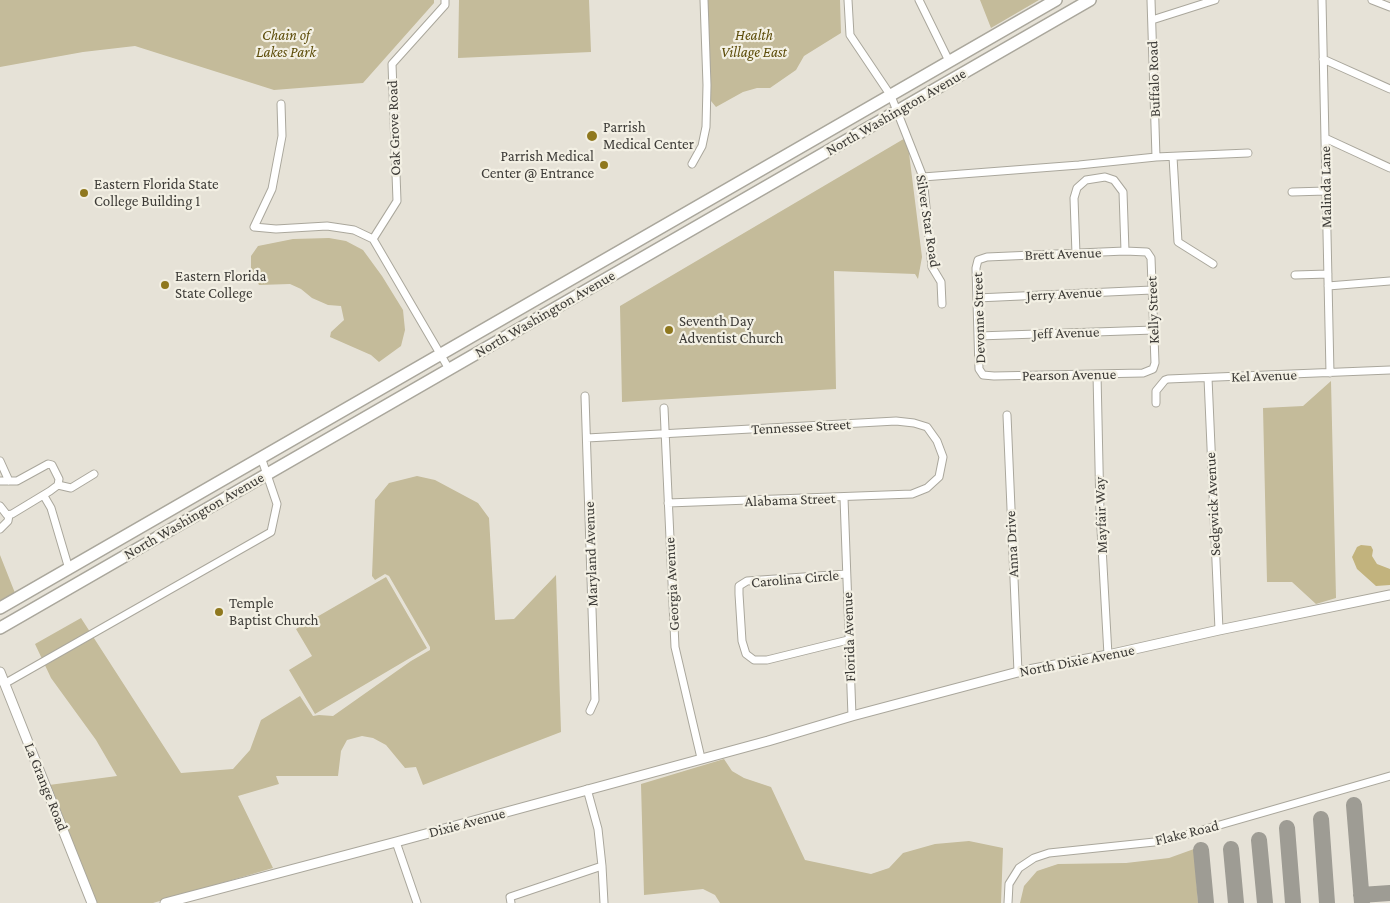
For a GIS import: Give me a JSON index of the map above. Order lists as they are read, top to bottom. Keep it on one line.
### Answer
{"streets":{"main road":["North Washington Avenue"],"street":["Buffalo Road","Oak Grove Road","Malinda Lane","Silver Star Road","Brett Avenue","Jerry Avenue","Kelly Street","Devonne Street","Jeff Avenue","Pearson Avenue","Kel Avenue","Tennessee Street","Alabama Street","Sedgwick Avenue","Mayfair Way","Anna Drive","Maryland Avenue","Carolina Circle","Georgia Avenue","Florida Avenue","North Dixie Avenue","La Grange Road","Dixie Avenue","Flake Road"]},"crossings":[["North Washington Avenue","Silver Star Road"],["Malinda Lane","Kel Avenue"],["Brett Avenue","Kelly Street"],["Brett Avenue","Devonne Street"],["Jerry Avenue","Kelly Street"],["Jerry Avenue","Devonne Street"],["Kelly Street","Jeff Avenue"],["Kelly Street","Pearson Avenue"],["Devonne Street","Jeff Avenue"],["Devonne Street","Pearson Avenue"],["Pearson Avenue","Mayfair Way"],["Kel Avenue","Sedgwick Avenue"],["Tennessee Street","Alabama Street"],["Tennessee Street","Maryland Avenue"],["Tennessee Street","Georgia Avenue"],["Alabama Street","Georgia Avenue"],["Alabama Street","Florida Avenue"],["Sedgwick Avenue","North Dixie Avenue"],["Mayfair Way","North Dixie Avenue"],["Anna Drive","North Dixie Avenue"],["Carolina Circle","Florida Avenue"],["Georgia Avenue","Dixie Avenue"],["Florida Avenue","North Dixie Avenue"],["North Dixie Avenue","Dixie Avenue"]],"parks":["Chain of Lakes Park","Health Village East"],"places":["Parrish Medical Center","Parrish Medical Center @ Entrance","Eastern Florida State College Building 1","Eastern Florida State College","Seventh Day Adventist Church","Temple Baptist Church"]}
